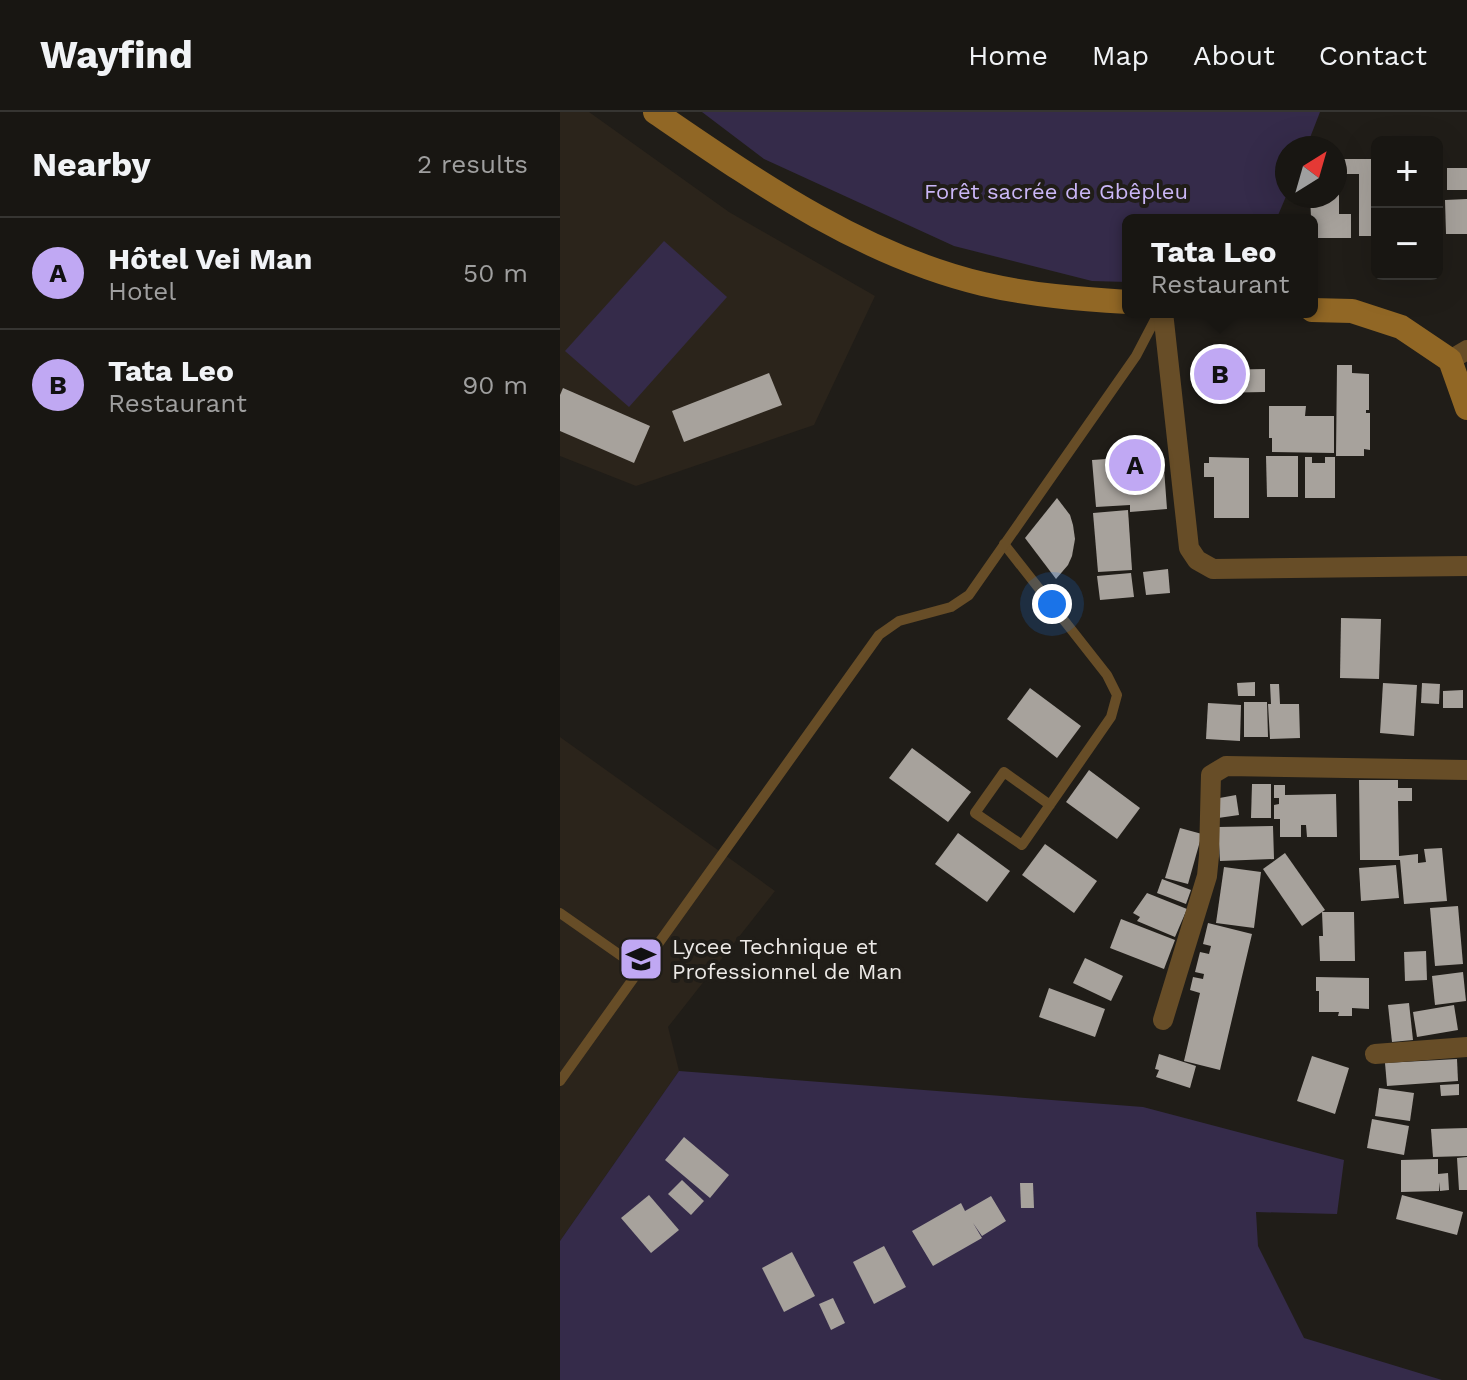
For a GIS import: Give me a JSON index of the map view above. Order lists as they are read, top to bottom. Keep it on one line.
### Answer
{"parks":["Forêt sacrée de Gbêpleu"],"places":{"school or university":["Lycee Technique et Professionnel de Man"]},"north":"top right","page":{"header":"Wayfind","nav":["Home","Map","About","Contact"],"heading":["Nearby","2 results"],"map_buttons":["+","−"],"popup":["Tata Leo","Restaurant"],"list":[{"mark":"A","name":"Hôtel Vei Man","note":"Hotel","value":"50 m"},{"mark":"B","name":"Tata Leo","note":"Restaurant","value":"90 m"}],"pins":["B","A"]}}
